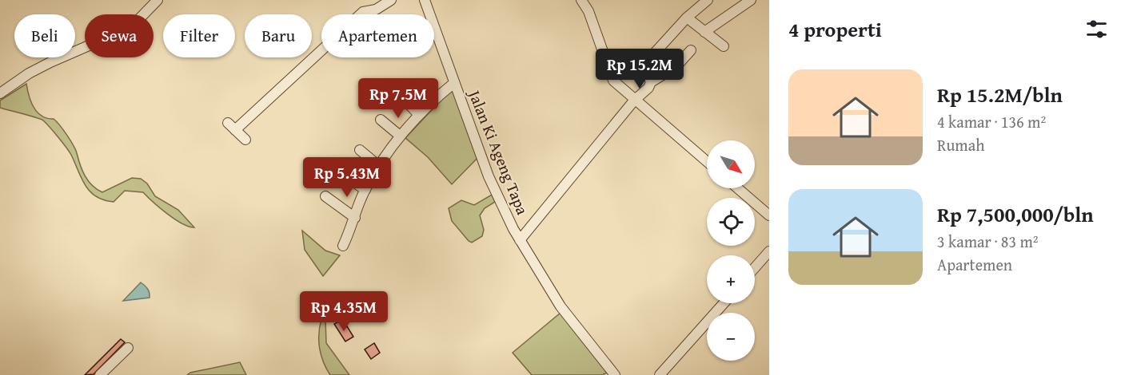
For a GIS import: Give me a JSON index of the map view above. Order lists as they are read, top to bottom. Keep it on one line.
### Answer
{"streets":{"street":["Jalan Ki Ageng Tapa"]},"north":"bottom right","page":{"heading":"4 properti","chip":["Beli","Sewa","Filter","Baru","Apartemen"],"price":["Rp 15.2M","Rp 7.5M","Rp 5.43M","Rp 4.35M"],"list":[{"name":"Rp 15.2M/bln","note":"4 kamar · 136 m² · Rumah"},{"name":"Rp 7,500,000/bln","note":"3 kamar · 83 m² · Apartemen"}],"map_buttons":["+","−"]}}
